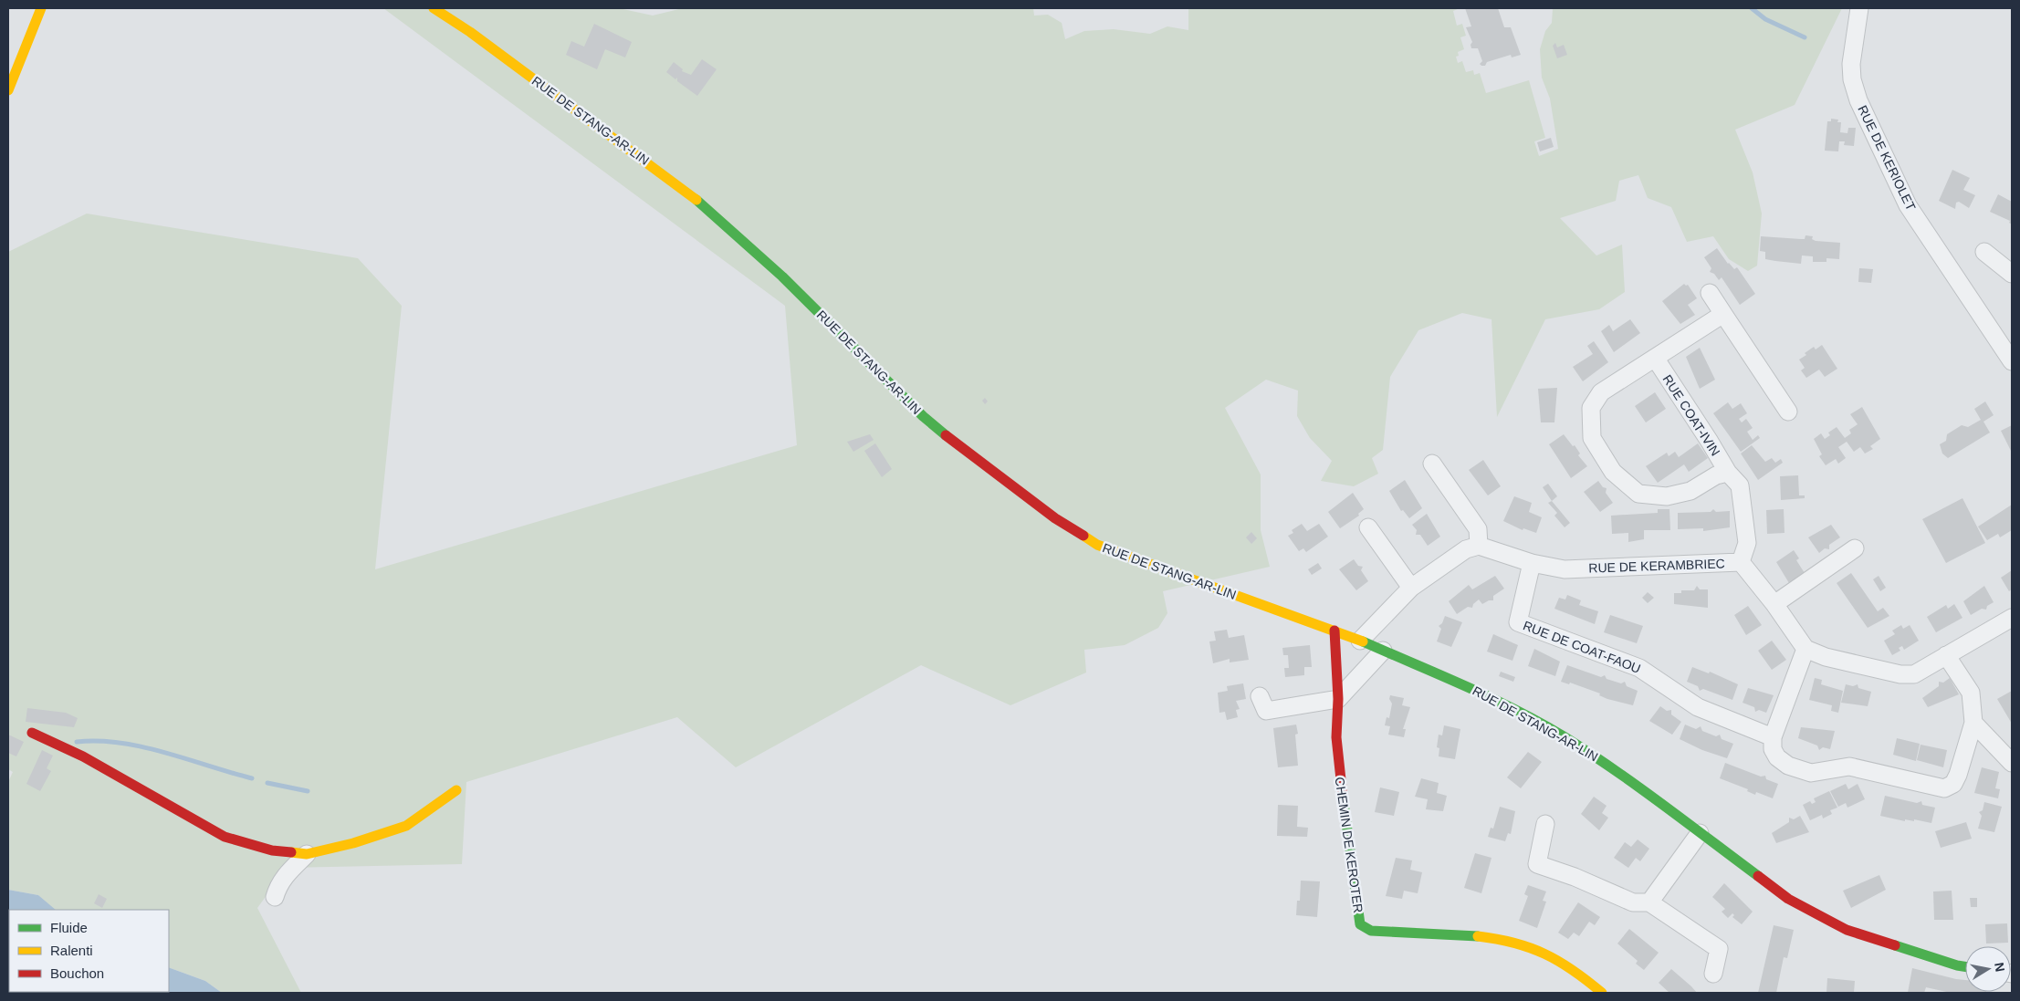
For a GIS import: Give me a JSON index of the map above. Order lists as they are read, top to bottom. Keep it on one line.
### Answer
{"streets":{"street":["RUE DE STANG-AR-LIN","RUE DE KERIOLET","RUE COAT-IVIN","RUE DE KERAMBRIEC","RUE DE COAT-FAOU","CHEMIN DE KEROTER"]},"crossings":[["RUE DE STANG-AR-LIN","CHEMIN DE KEROTER"],["RUE COAT-IVIN","RUE DE KERAMBRIEC"],["RUE DE KERAMBRIEC","RUE DE COAT-FAOU"]],"legend":["Fluide","Ralenti","Bouchon"],"north":"right"}
